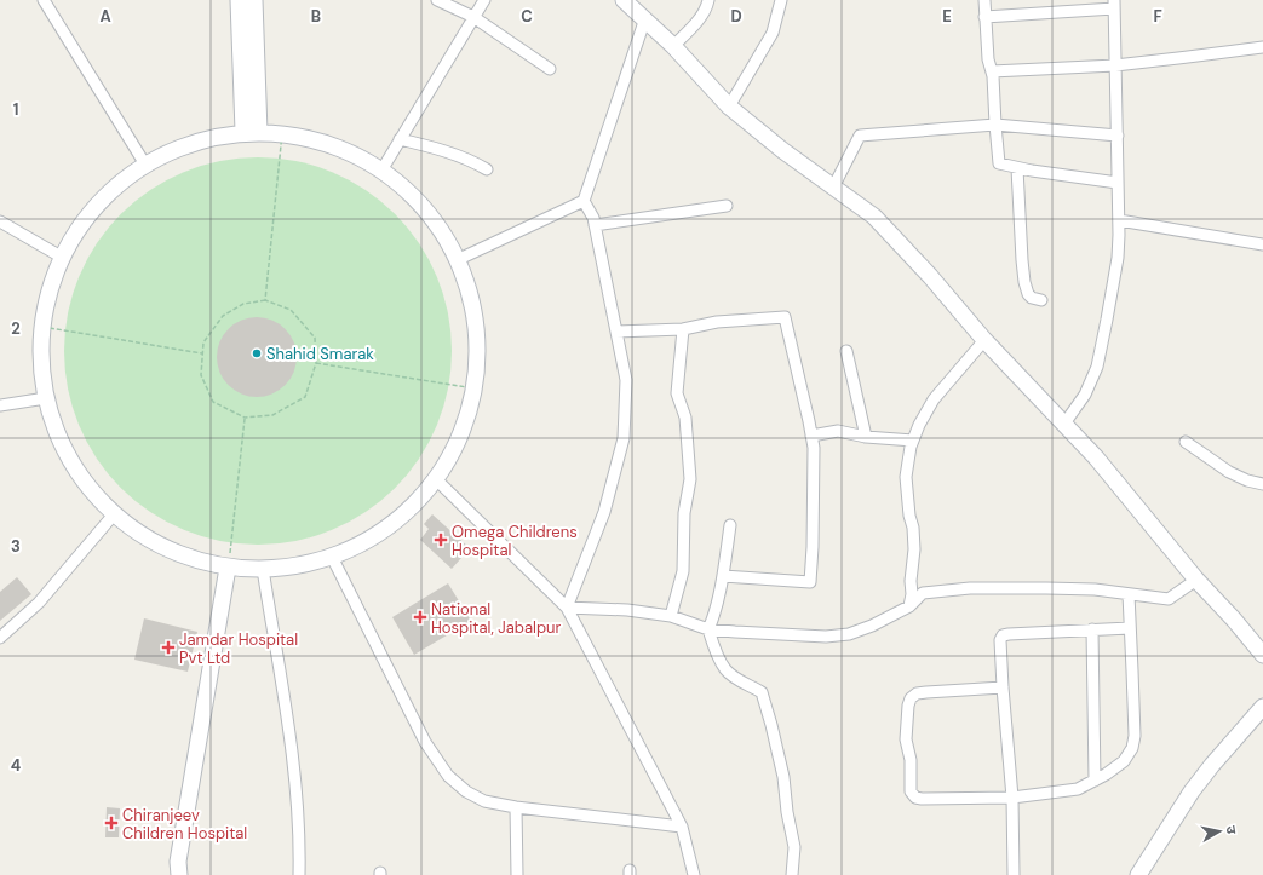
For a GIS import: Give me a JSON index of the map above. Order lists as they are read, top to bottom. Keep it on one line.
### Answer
{"places":{"other":["Shahid Smarak"],"health":["Omega Childrens Hospital","National Hospital, Jabalpur","Jamdar Hospital Pvt Ltd","Chiranjeev Children Hospital"]},"north":"right","grid":{"columns":["A","B","C","D","E","F"],"rows":["1","2","3","4"]}}
